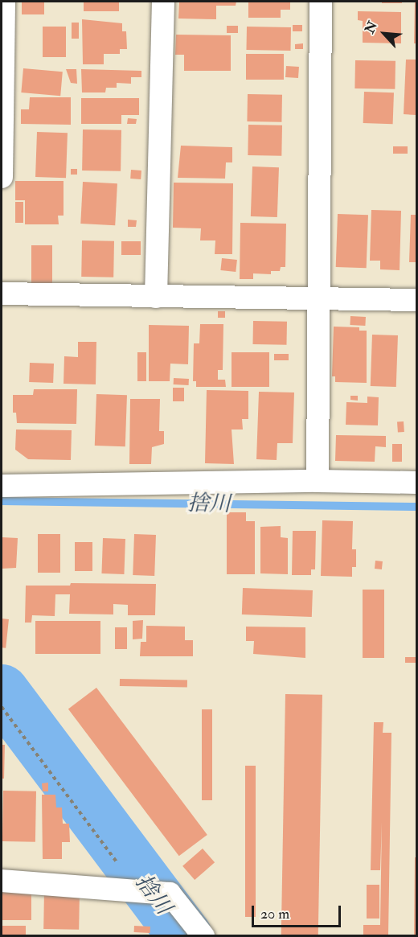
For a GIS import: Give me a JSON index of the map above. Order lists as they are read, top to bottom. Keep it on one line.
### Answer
{"water":["捨川"],"scale_bar":"20 m","north":"top left"}
